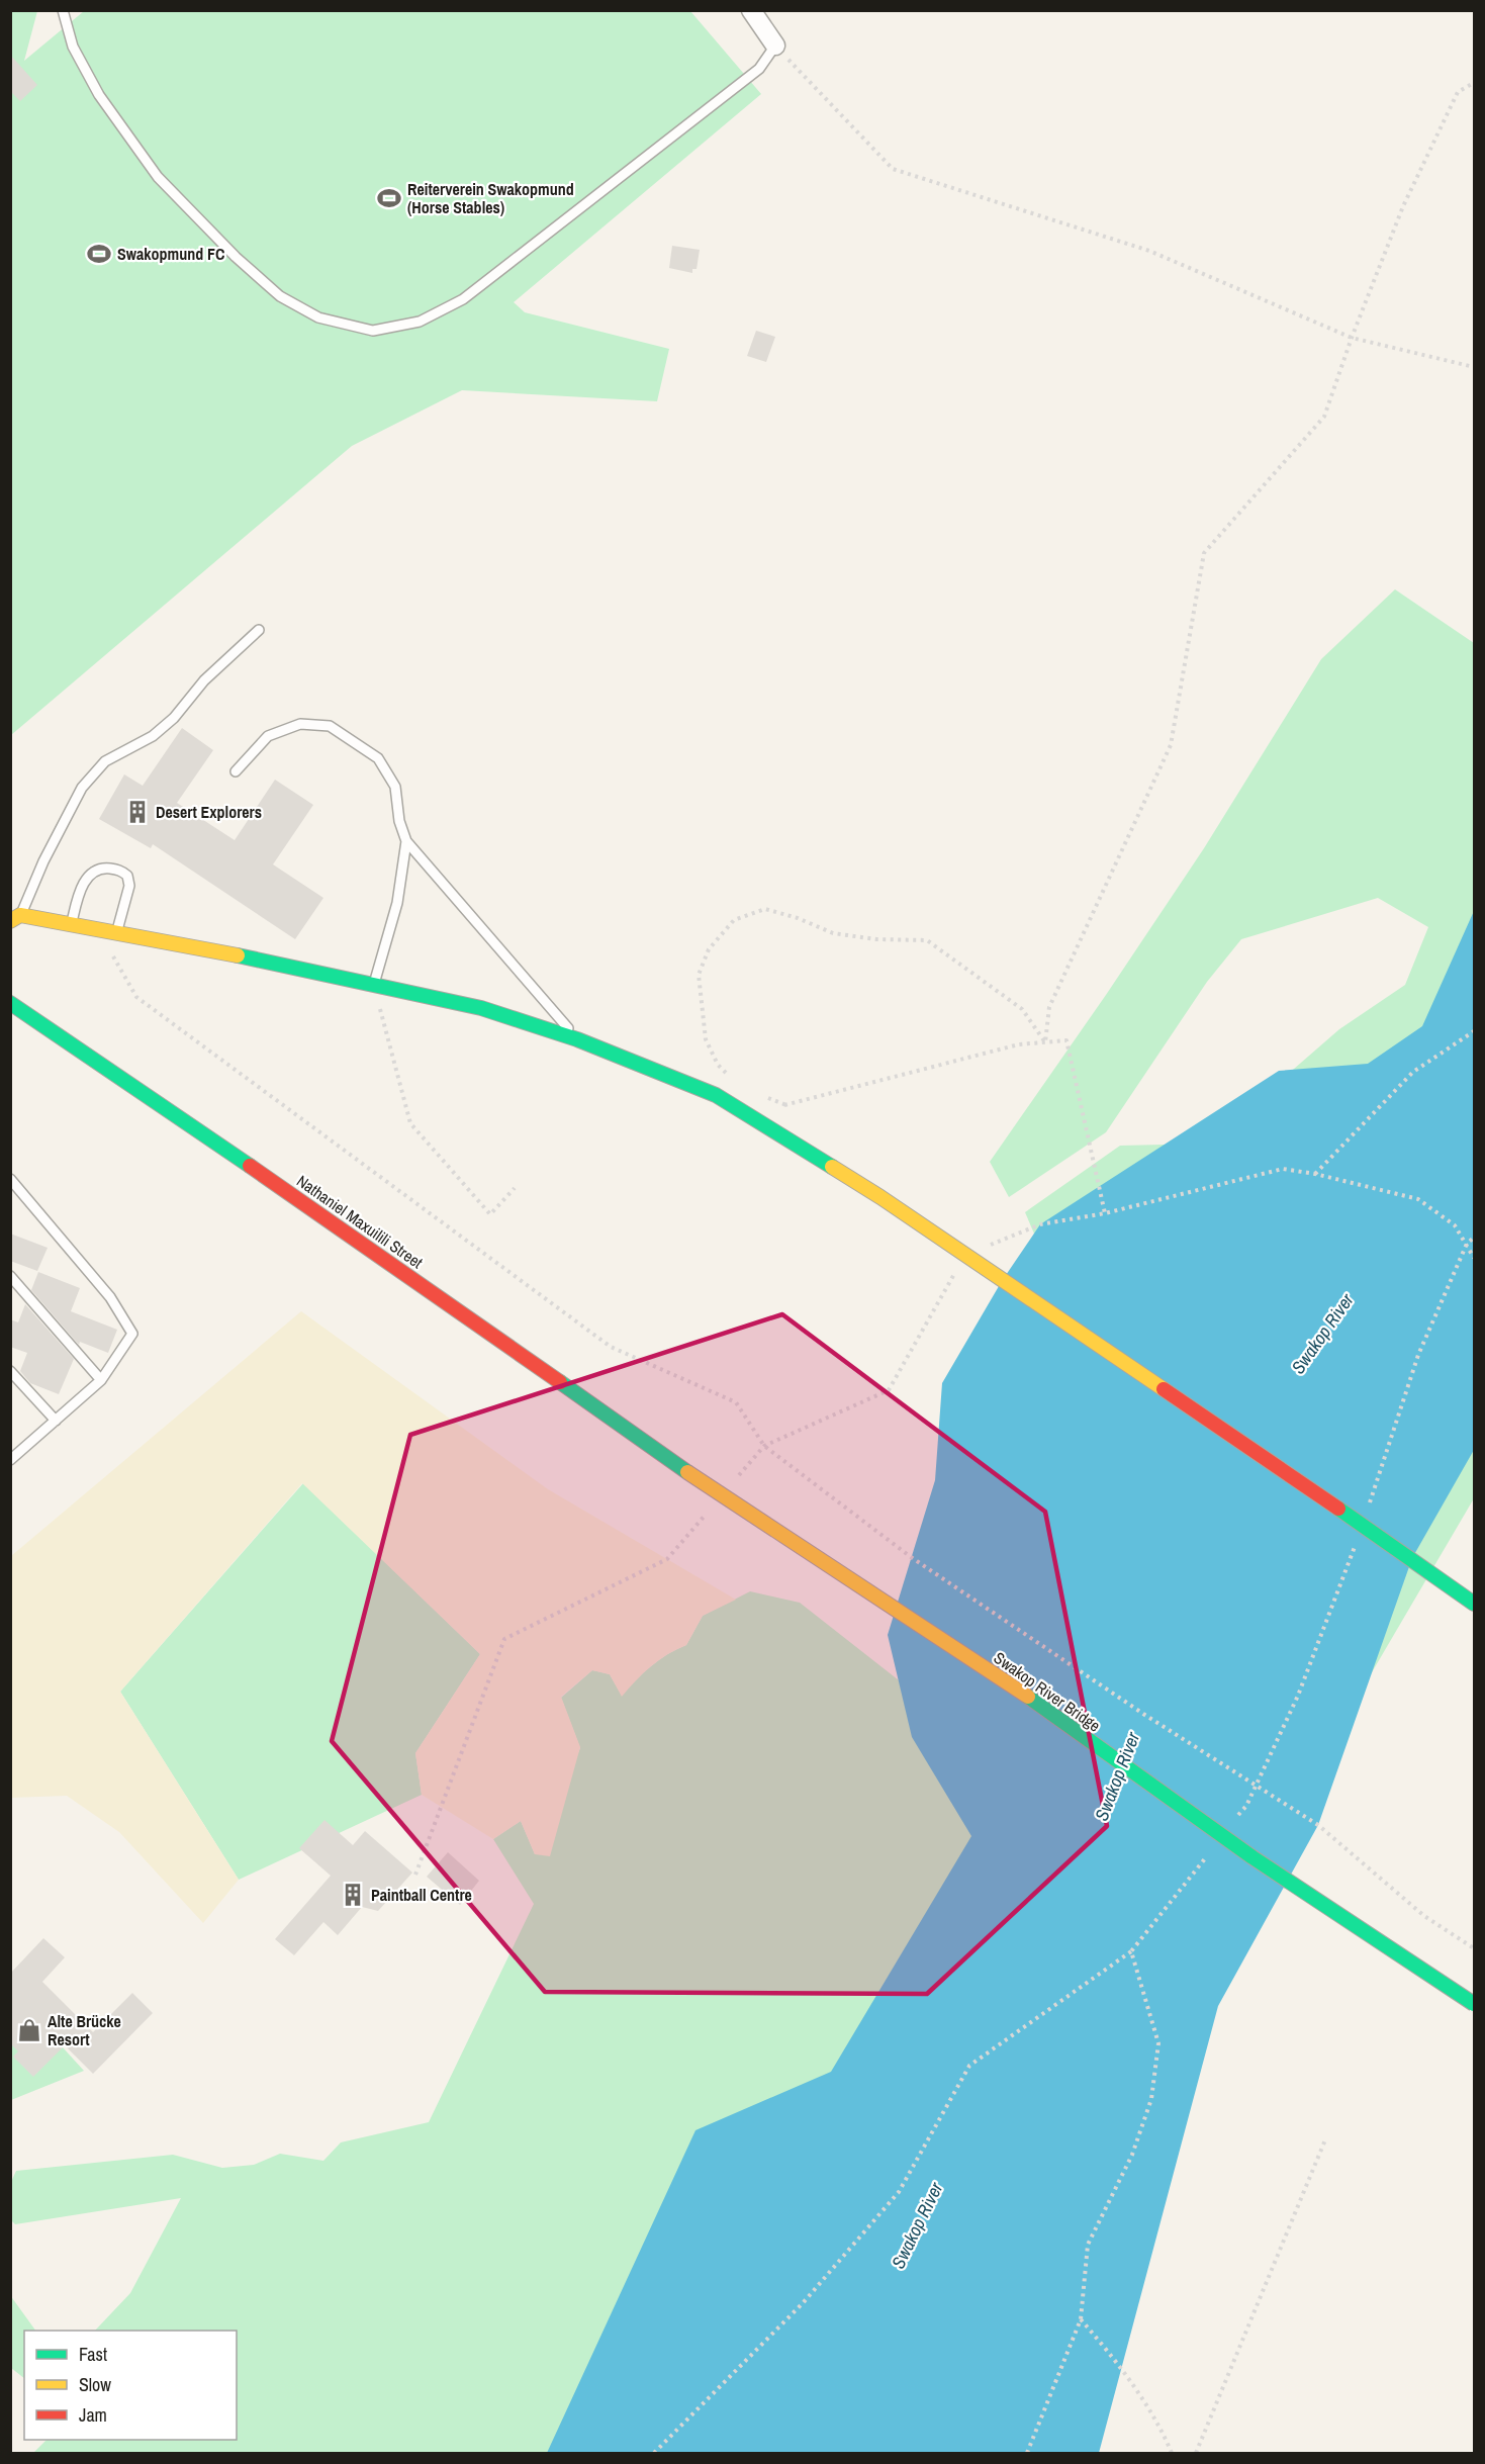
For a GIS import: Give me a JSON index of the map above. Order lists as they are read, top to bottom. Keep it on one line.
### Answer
{"streets":{"main road":["Nathaniel Maxuilili Street","Swakop River Bridge"]},"crossings":[["Nathaniel Maxuilili Street","Swakop River Bridge"]],"water":["Swakop River"],"places":{"sports":["Reiterverein Swakopmund (Horse Stables)","Swakopmund FC"],"building":["Desert Explorers","Paintball Centre"],"shop":["Alte Brücke Resort"]},"legend":["Fast","Slow","Jam"]}
